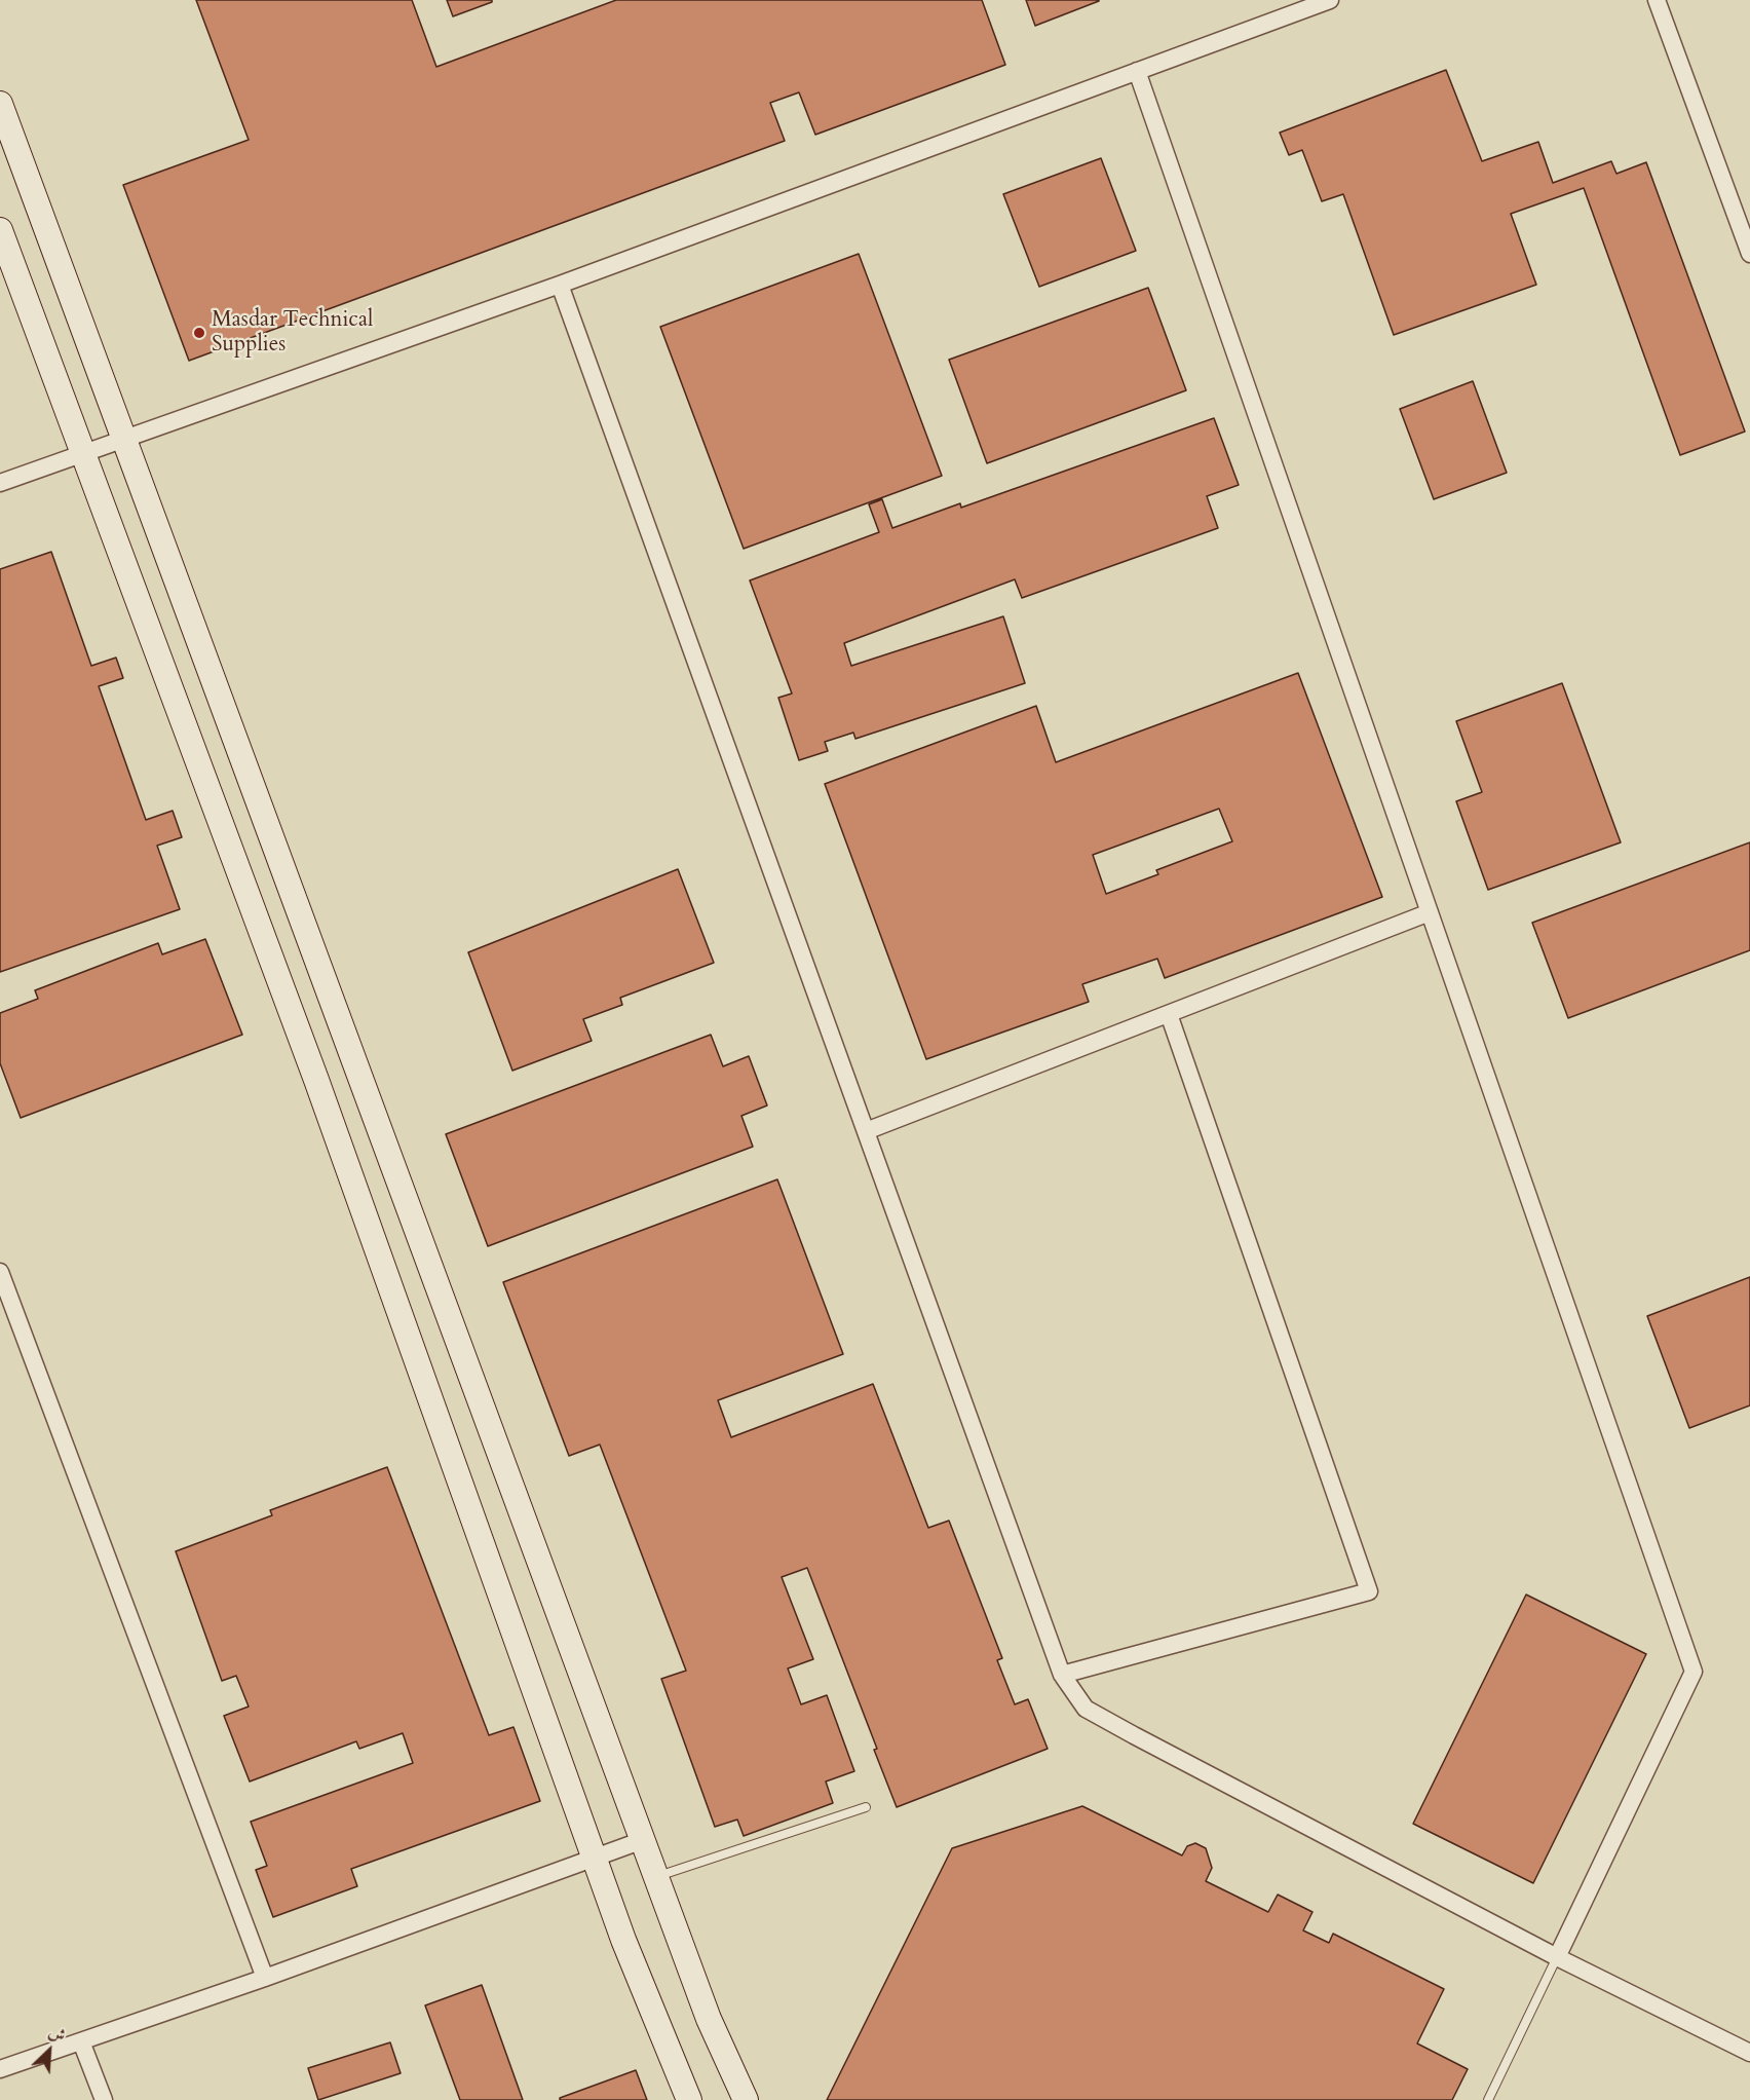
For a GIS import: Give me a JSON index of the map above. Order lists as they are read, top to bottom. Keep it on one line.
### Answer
{"places":["Masdar Technical Supplies"],"north":"top right"}
